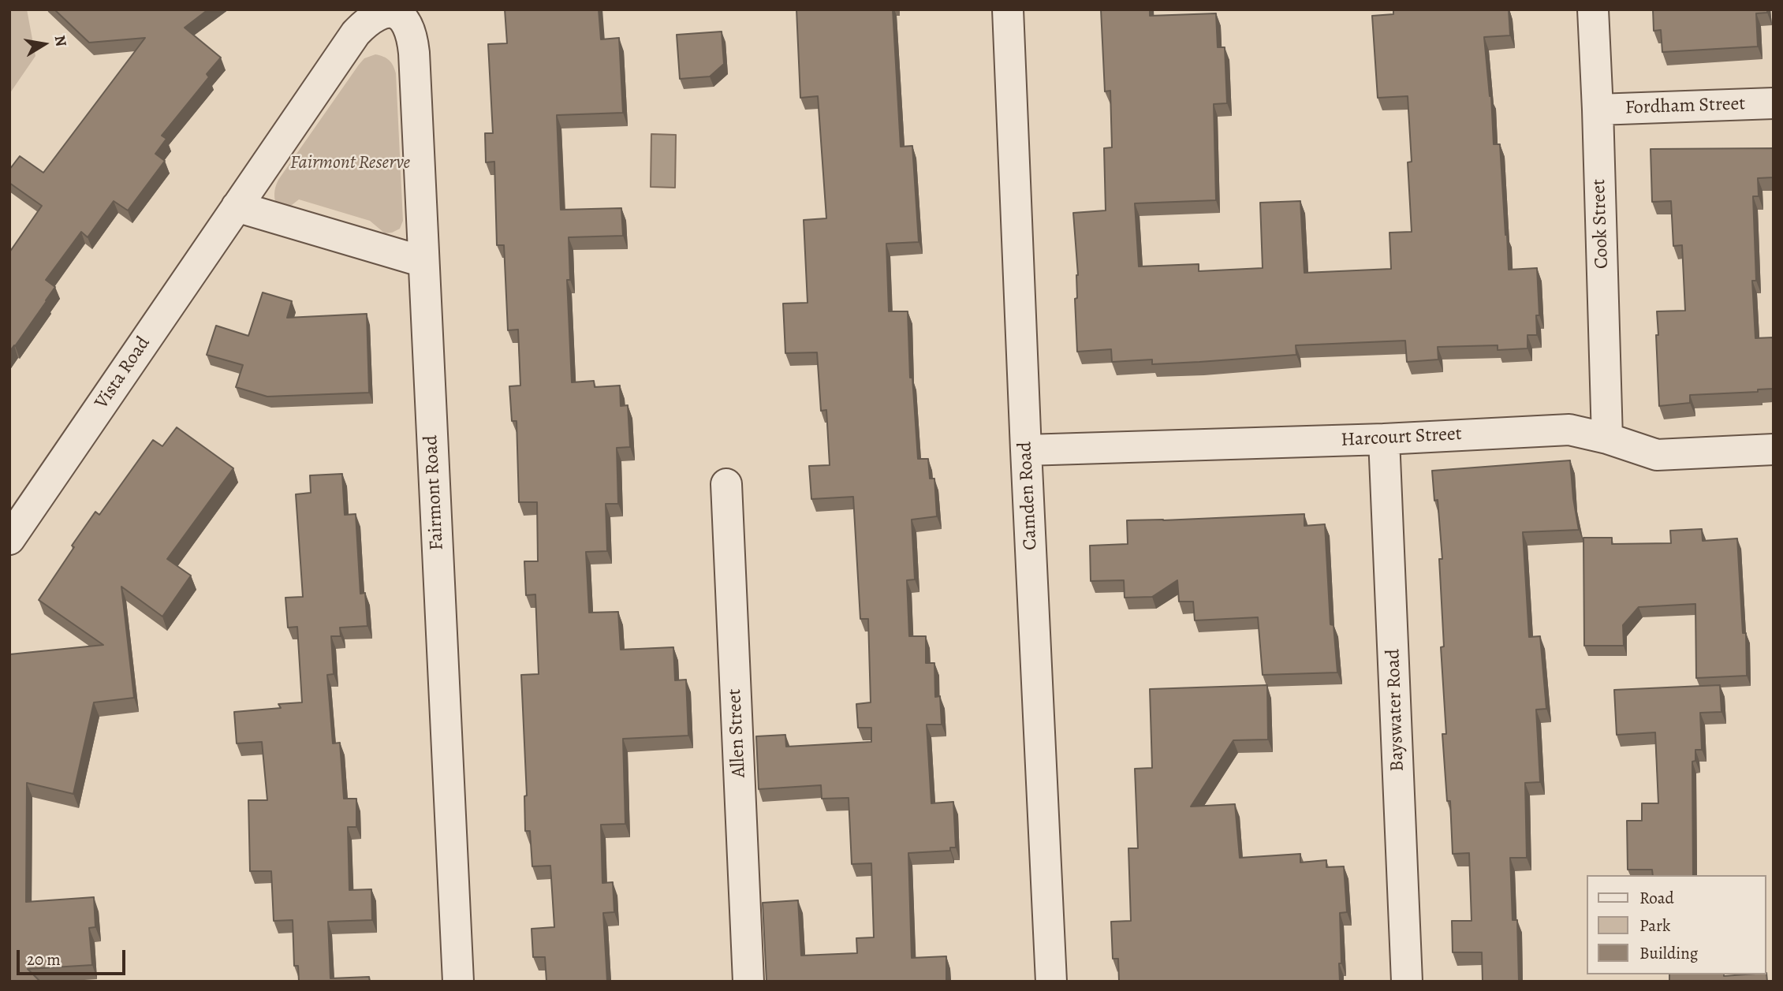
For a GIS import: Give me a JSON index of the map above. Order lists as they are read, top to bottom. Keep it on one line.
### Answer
{"streets":{"street":["Fordham Street","Cook Street","Vista Road","Harcourt Street","Fairmont Road","Camden Road","Bayswater Road","Allen Street"]},"crossings":[["Fordham Street","Cook Street"],["Cook Street","Harcourt Street"],["Vista Road","Fairmont Road"],["Harcourt Street","Camden Road"],["Harcourt Street","Bayswater Road"]],"parks":["Fairmont Reserve"],"legend":["Road","Park","Building"],"scale_bar":"20 m","north":"right"}
